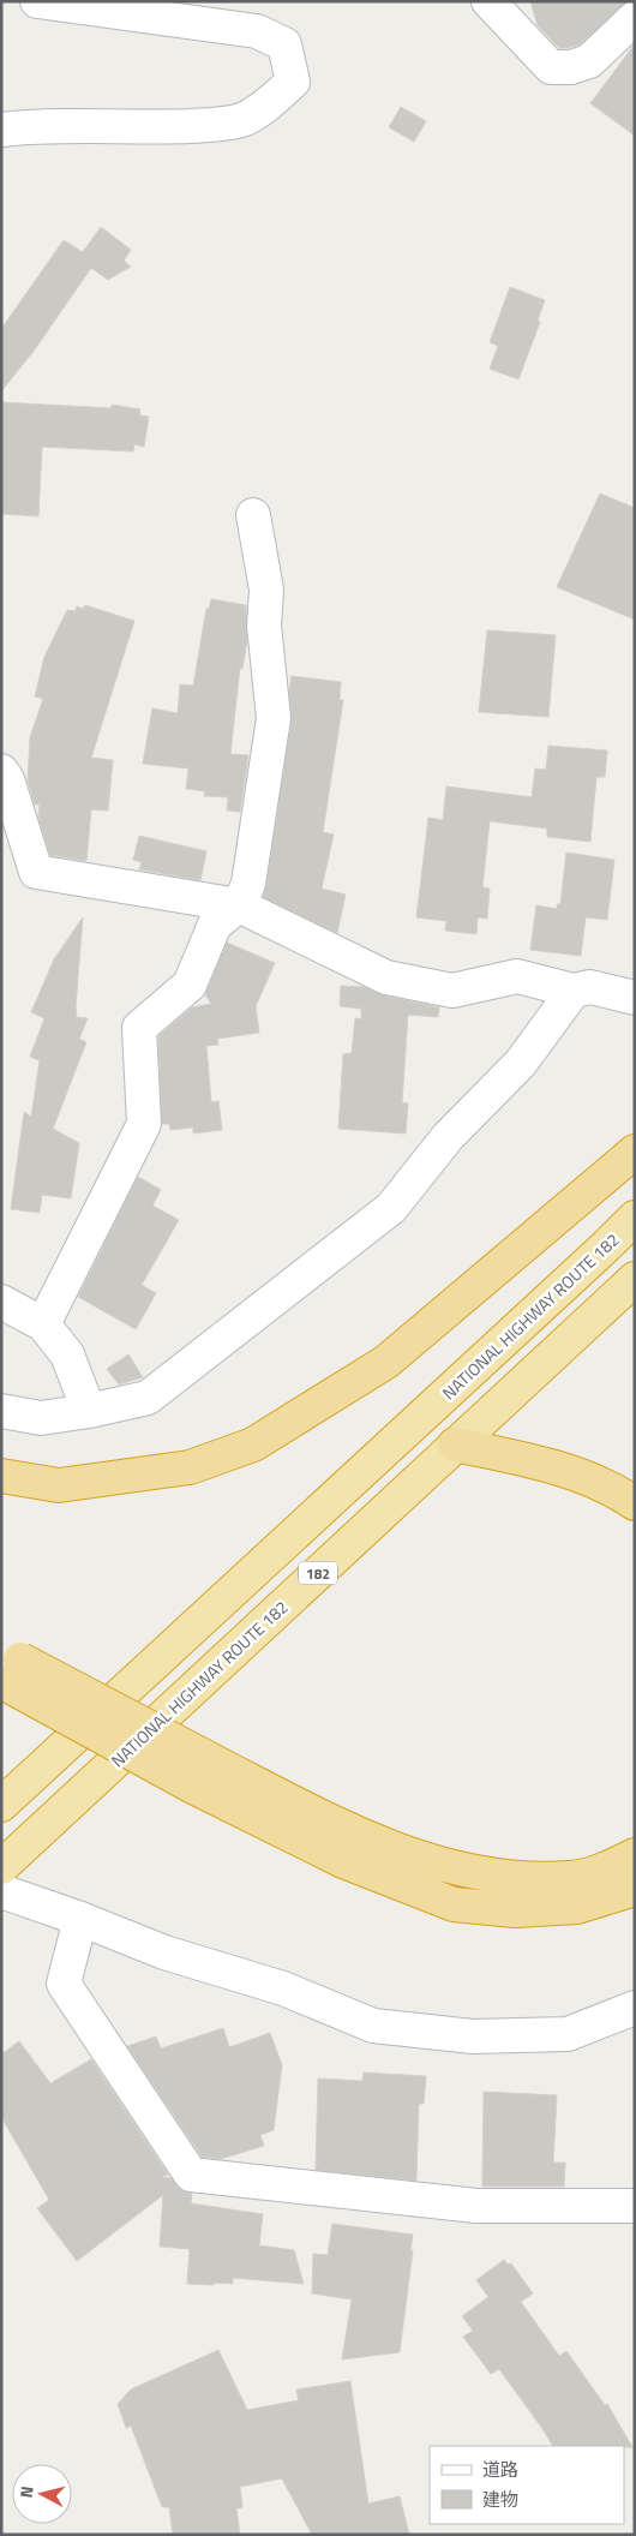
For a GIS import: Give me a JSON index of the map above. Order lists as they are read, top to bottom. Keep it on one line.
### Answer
{"streets":{"highway":["NATIONAL HIGHWAY ROUTE 182","182"]},"legend":["道路","建物"],"north":"left"}
